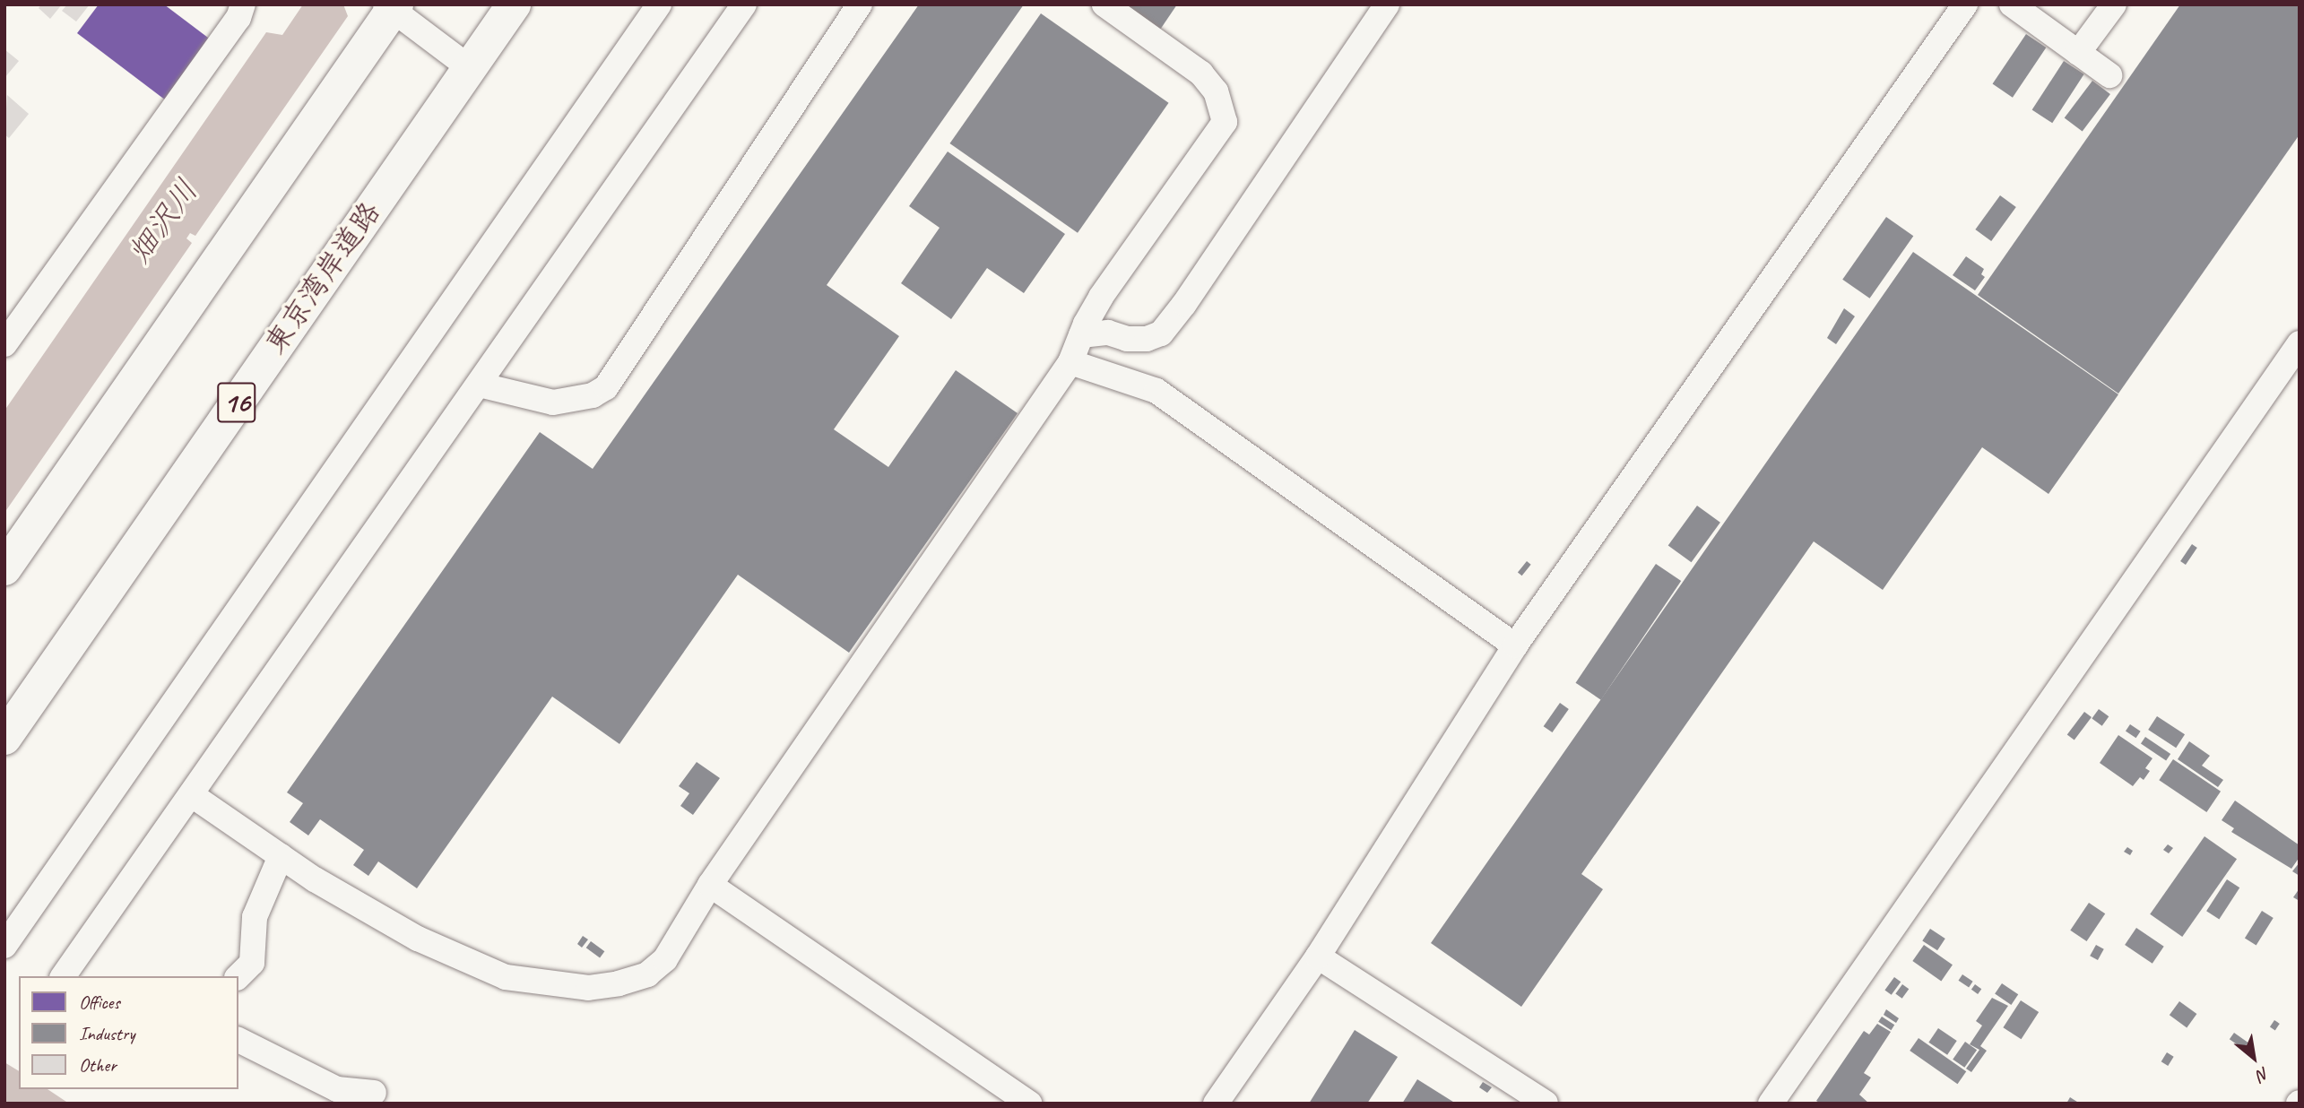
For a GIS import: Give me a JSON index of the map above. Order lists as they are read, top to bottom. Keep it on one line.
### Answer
{"streets":{"highway":["東京湾岸道路","16"]},"water":["畑沢川"],"legend":["Offices","Industry","Other"],"north":"bottom right"}
